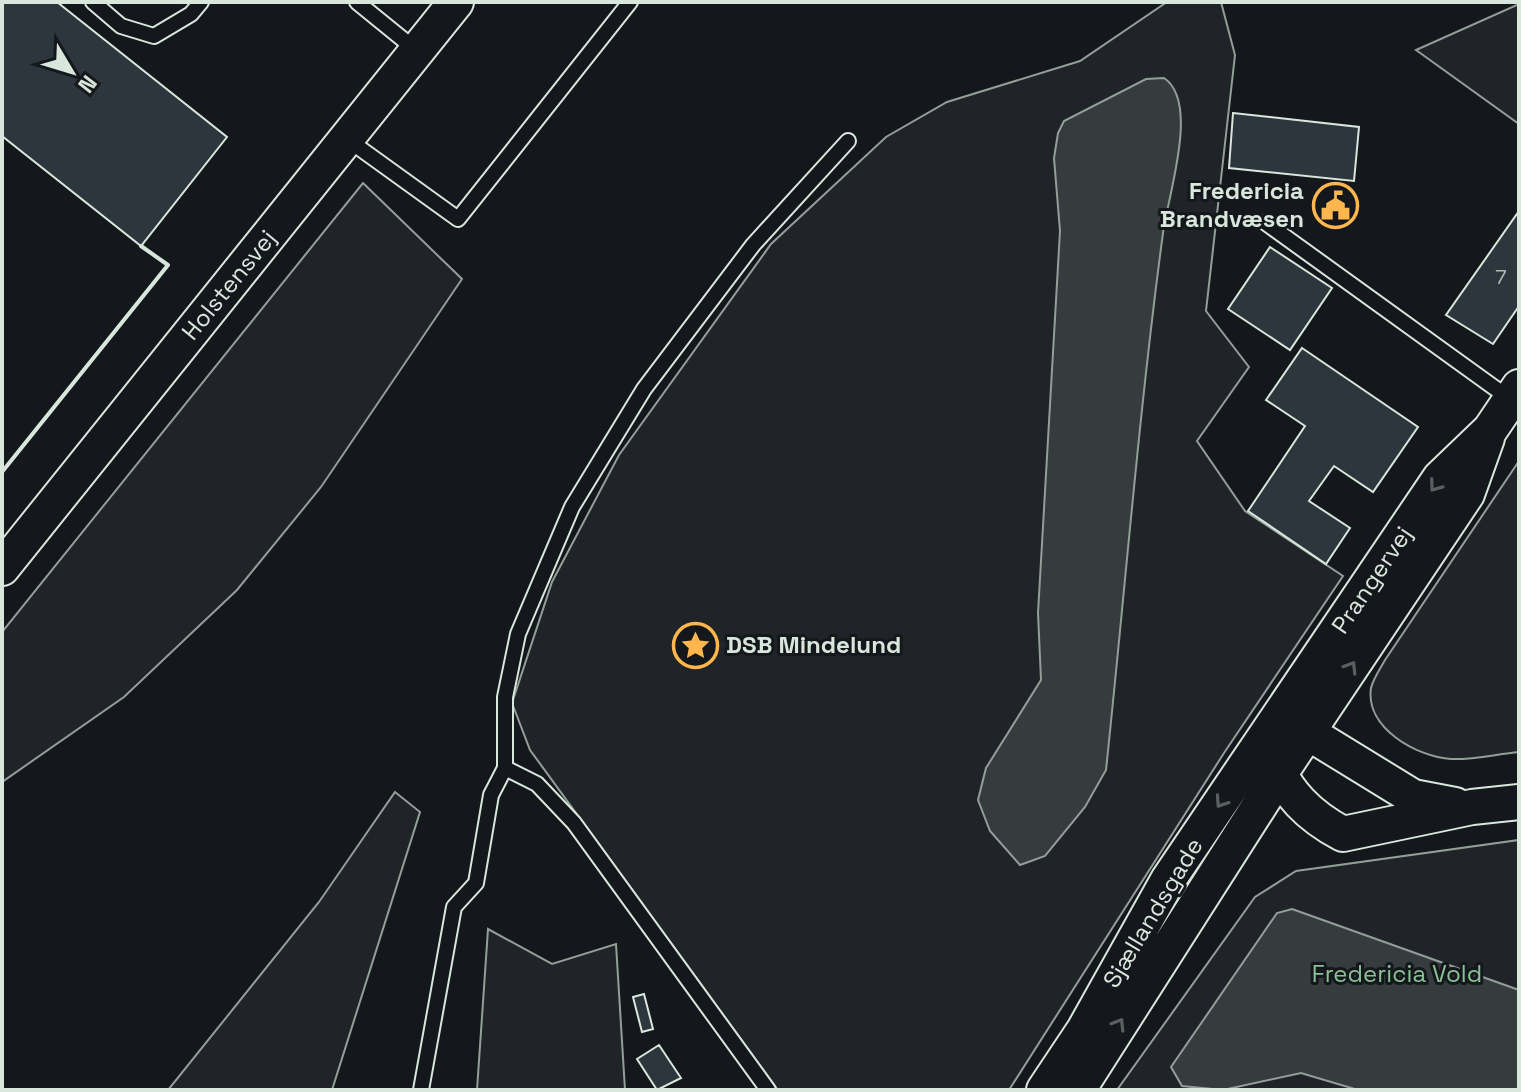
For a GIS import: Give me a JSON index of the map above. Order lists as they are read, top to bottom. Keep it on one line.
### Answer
{"streets":{"street":["Holstensvej","Prangervej","Sjællandsgade"]},"crossings":[["Prangervej","Sjællandsgade"]],"parks":["Fredericia Vold"],"places":{"public building":["Fredericia Brandvæsen"],"place":["DSB Mindelund"]},"house_numbers":["7"],"north":"bottom right"}
